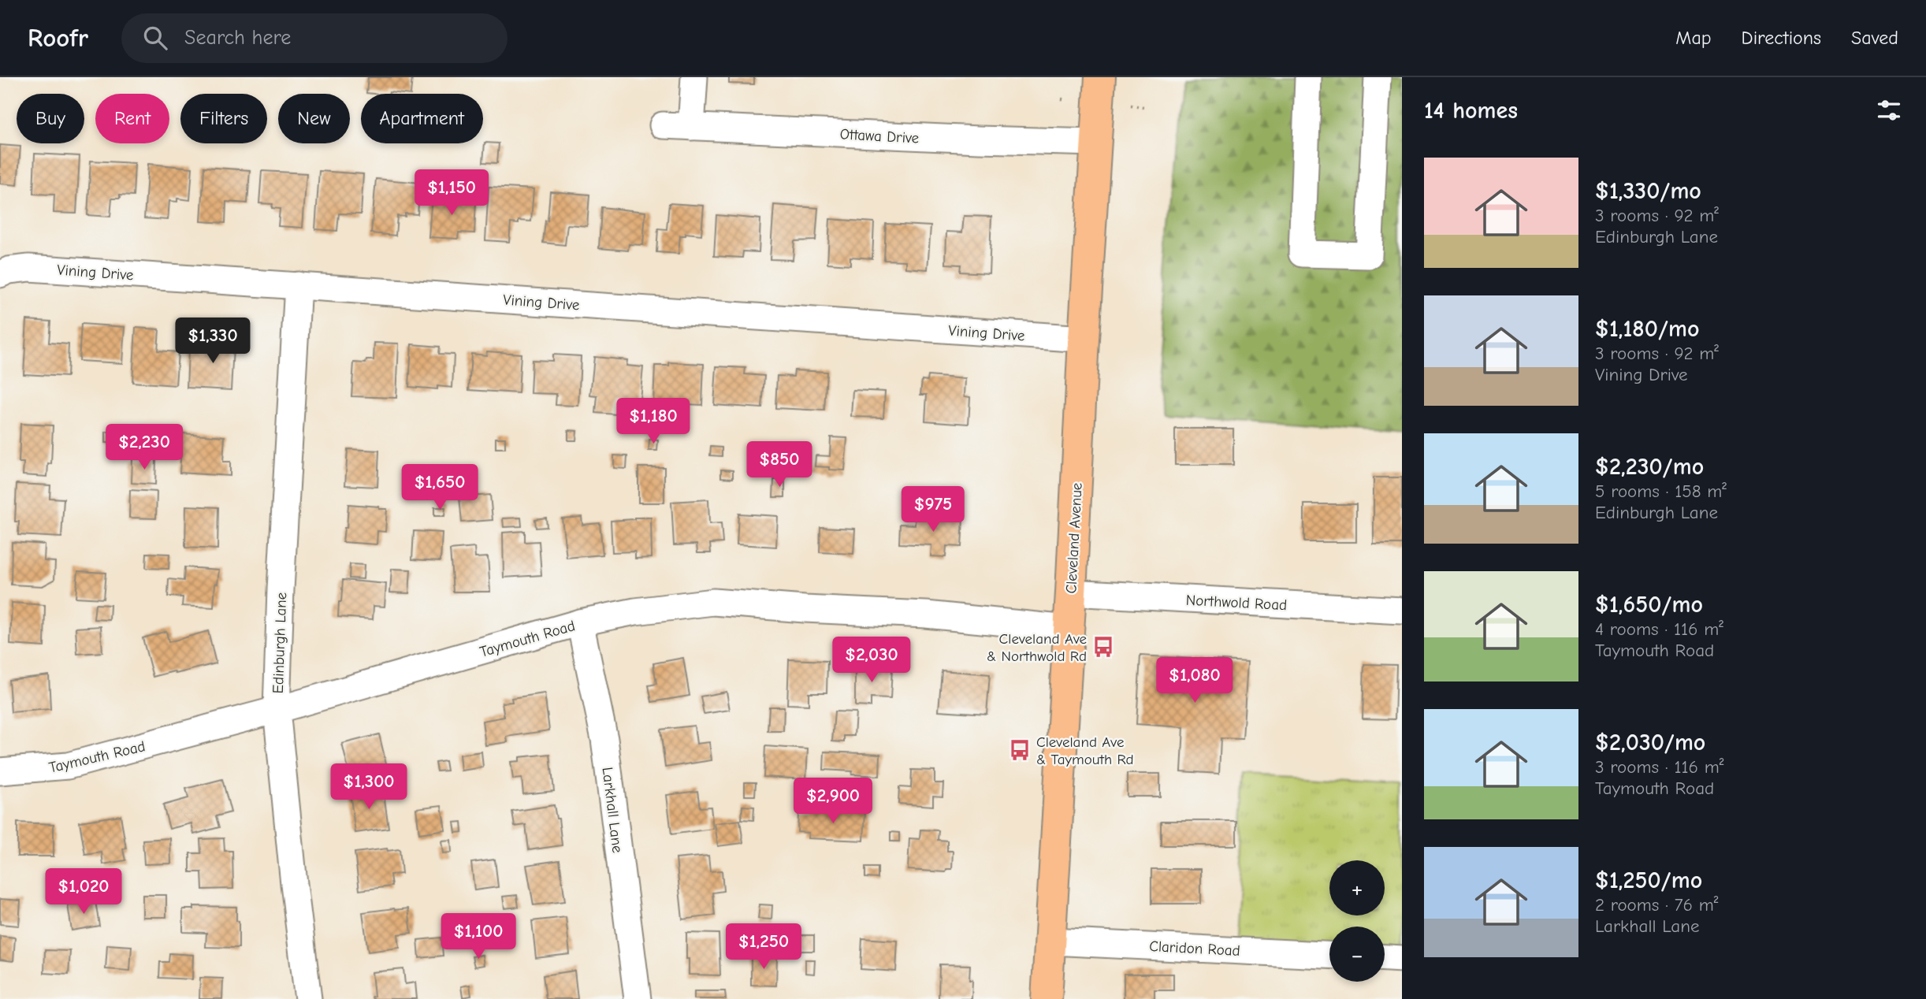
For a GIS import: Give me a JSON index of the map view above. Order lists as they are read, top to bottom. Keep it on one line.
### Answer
{"streets":{"main road":["Cleveland Avenue"],"street":["Ottawa Drive","Vining Drive","Northwold Road","Taymouth Road","Edinburgh Lane","Larkhall Lane","Claridon Road"]},"crossings":[["Ottawa Drive","Cleveland Avenue"],["Vining Drive","Cleveland Avenue"],["Vining Drive","Edinburgh Lane"],["Cleveland Avenue","Northwold Road"],["Cleveland Avenue","Taymouth Road"],["Cleveland Avenue","Claridon Road"],["Taymouth Road","Edinburgh Lane"],["Taymouth Road","Larkhall Lane"]],"places":{"bus stop":["Cleveland Ave & Northwold Rd","Cleveland Ave & Taymouth Rd"]},"page":{"header":"Roofr","search":"Search here","nav":["Map","Directions","Saved"],"heading":"14 homes","chip":["Buy","Rent","Filters","New","Apartment"],"list":[{"name":"$1,330/mo","note":"3 rooms · 92 m² · Edinburgh Lane"},{"name":"$1,180/mo","note":"3 rooms · 92 m² · Vining Drive"},{"name":"$2,230/mo","note":"5 rooms · 158 m² · Edinburgh Lane"},{"name":"$1,650/mo","note":"4 rooms · 116 m² · Taymouth Road"},{"name":"$2,030/mo","note":"3 rooms · 116 m² · Taymouth Road"},{"name":"$1,250/mo","note":"2 rooms · 76 m² · Larkhall Lane"}],"price":["$1,150","$1,330","$1,180","$2,230","$850","$1,650","$975","$2,030","$1,080","$1,300","$2,900","$1,020","$1,100","$1,250"],"map_buttons":["+","−"]}}
